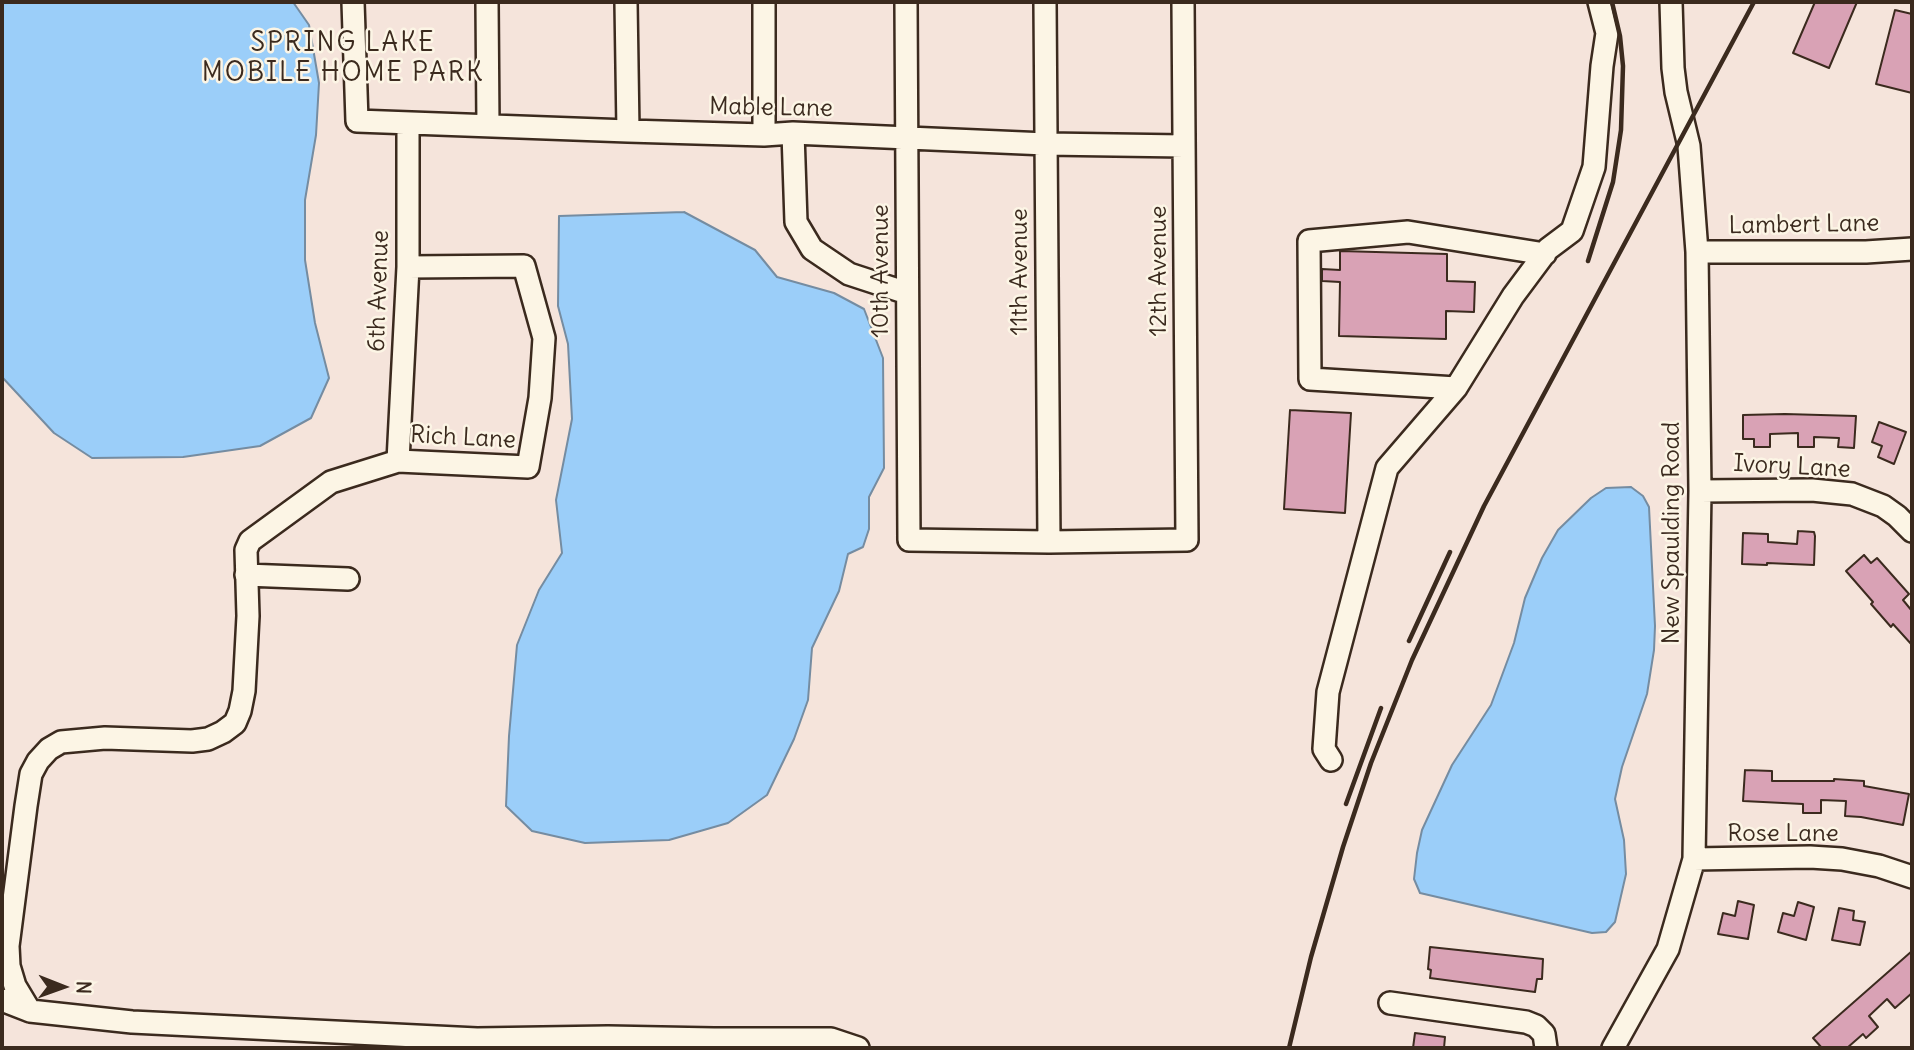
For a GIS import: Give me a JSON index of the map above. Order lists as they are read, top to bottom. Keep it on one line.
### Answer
{"streets":{"street":["Mable Lane","Lambert Lane","10th Avenue","12th Avenue","11th Avenue","6th Avenue","Rich Lane","Ivory Lane","New Spaulding Road","Rose Lane"]},"crossings":[["Mable Lane","10th Avenue"],["Mable Lane","12th Avenue"],["Mable Lane","11th Avenue"],["Mable Lane","6th Avenue"],["Lambert Lane","New Spaulding Road"],["10th Avenue","12th Avenue"],["10th Avenue","11th Avenue"],["12th Avenue","11th Avenue"],["6th Avenue","Rich Lane"],["Ivory Lane","New Spaulding Road"],["New Spaulding Road","Rose Lane"]],"districts":["SPRING LAKE MOBILE HOME PARK"],"north":"right"}
